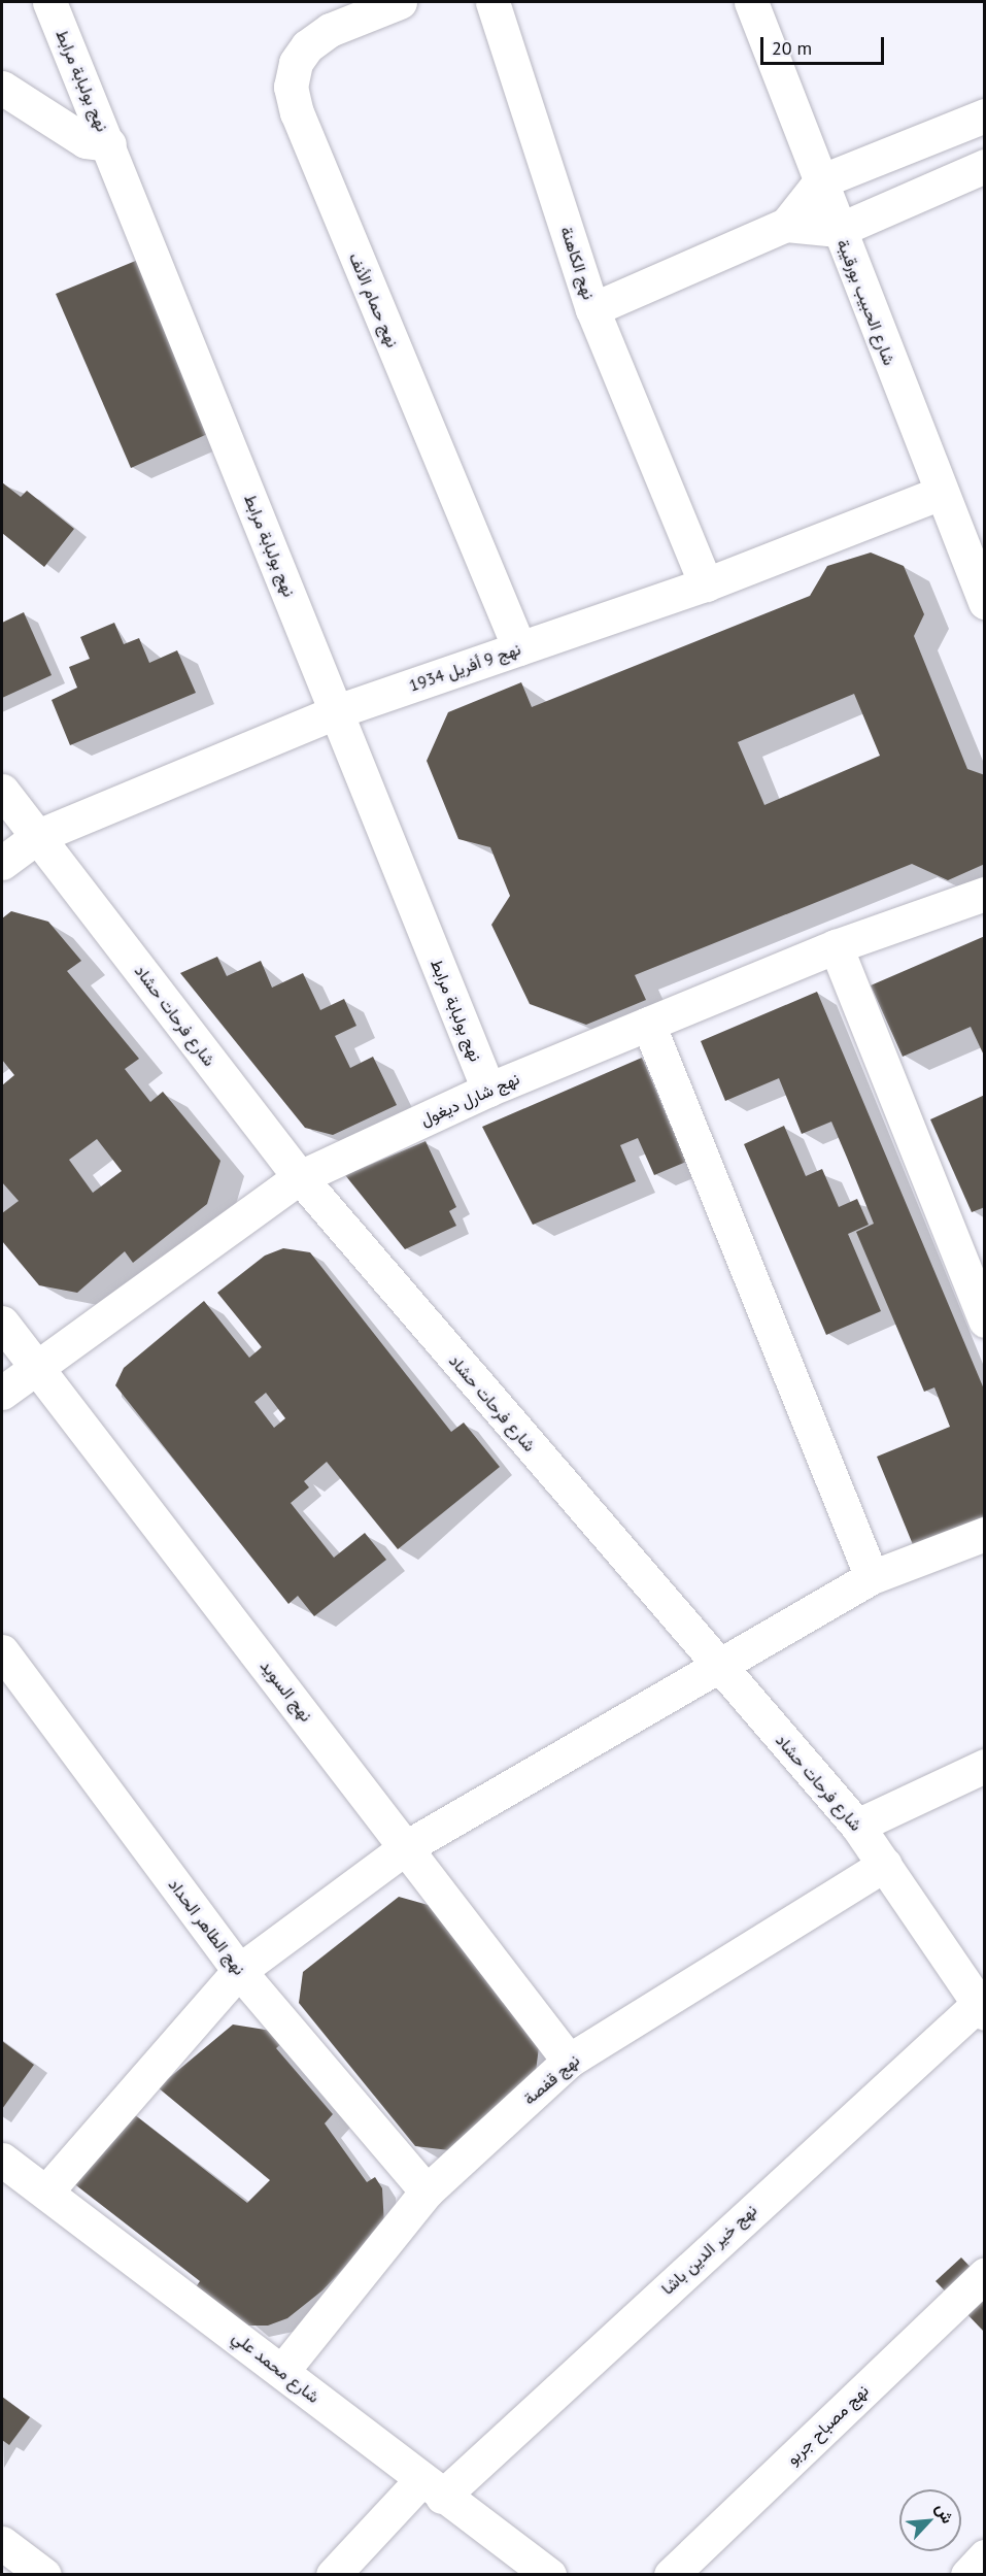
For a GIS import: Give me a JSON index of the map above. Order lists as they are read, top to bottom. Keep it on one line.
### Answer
{"streets":{"street":["نهج بولبابة مرابط","نهج الكاهنة","نهج حمام الأنف","شارع الحبيب بورقيبة","نهج 9 أفريل 1934","شارع فرحات حشاد","نهج شارل ديغول","نهج السويد","نهج الطاهر الحداد","نهج قفصة","نهج خير الدين باشا","شارع محمد علي","نهج مصباح جربو"]},"crossings":[["نهج بولبابة مرابط","نهج 9 أفريل 1934"],["نهج بولبابة مرابط","نهج شارل ديغول"],["نهج الكاهنة","شارع الحبيب بورقيبة"],["نهج حمام الأنف","نهج 9 أفريل 1934"],["شارع الحبيب بورقيبة","نهج 9 أفريل 1934"],["نهج 9 أفريل 1934","شارع فرحات حشاد"],["شارع فرحات حشاد","نهج شارل ديغول"],["شارع فرحات حشاد","نهج قفصة"],["شارع فرحات حشاد","نهج خير الدين باشا"],["نهج شارل ديغول","نهج السويد"],["نهج السويد","نهج قفصة"],["نهج الطاهر الحداد","نهج قفصة"],["نهج قفصة","شارع محمد علي"],["نهج خير الدين باشا","شارع محمد علي"]],"scale_bar":"20 m","north":"top right"}
